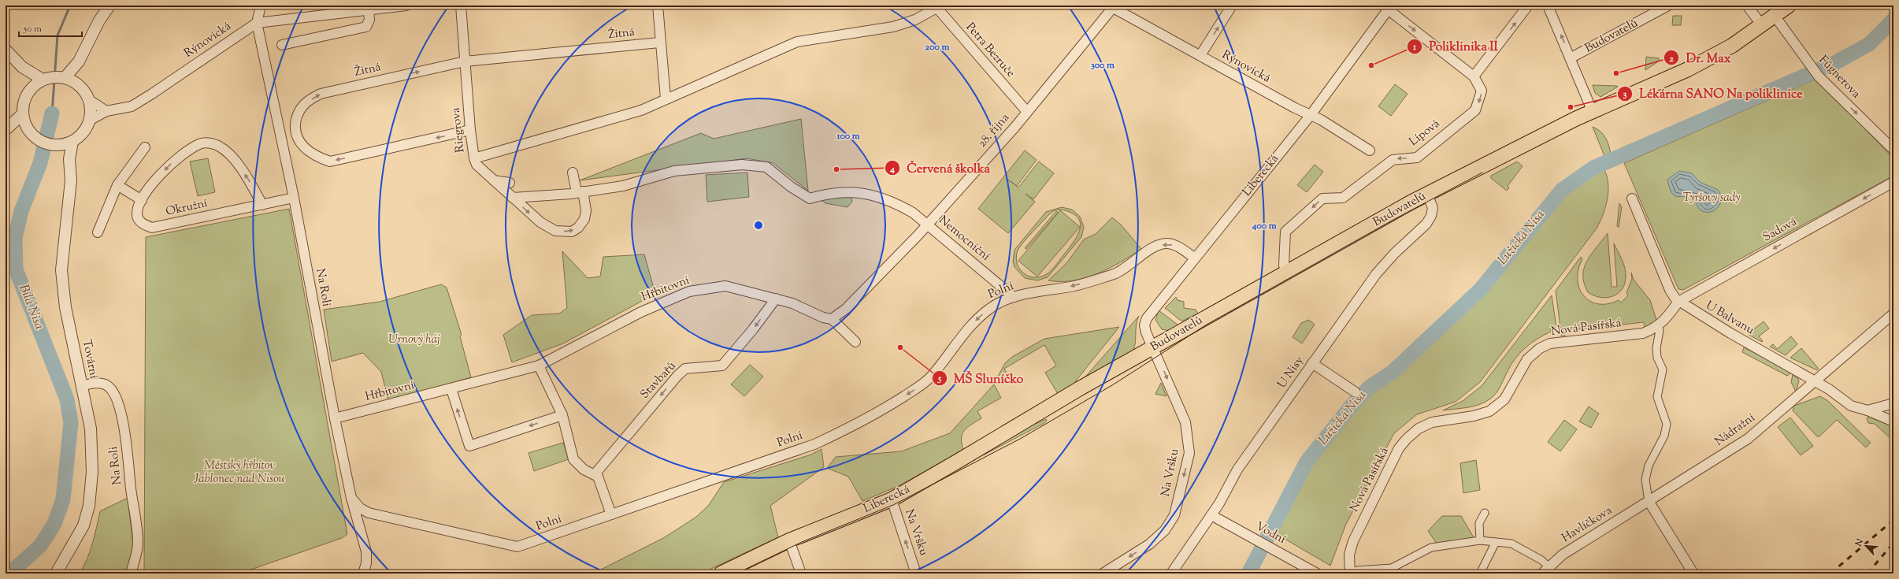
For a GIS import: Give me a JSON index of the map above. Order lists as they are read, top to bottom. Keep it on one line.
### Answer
{"streets":{"main road":["Budovatelů","Liberecká"],"street":["Žitná","Rýnovická","Petra Bezruče","Fügnerova","Riegrova","28. října","Lípová","Okružní","Sadová","Nemocniční","Na Roli","Hřbitovní","Polní","U Balvanu","Nová Pasířská","Tovární","U Nisy","Stavbařů","Nádražní","Na Vršku","Havlíčkova","Vodní"]},"crossings":[["Žitná","Riegrova"],["Budovatelů","Fügnerova"],["Budovatelů","Lípová"],["Budovatelů","Liberecká"],["Budovatelů","U Nisy"],["Budovatelů","Na Vršku"],["Rýnovická","28. října"],["Rýnovická","Liberecká"],["Rýnovická","Na Roli"],["Rýnovická","Tovární"],["Petra Bezruče","28. října"],["Riegrova","Nemocniční"],["28. října","Nemocniční"],["28. října","Hřbitovní"],["Lípová","Liberecká"],["Liberecká","Polní"],["Liberecká","Na Vršku"],["Okružní","Na Roli"],["Sadová","U Balvanu"],["Sadová","Nová Pasířská"],["Nemocniční","Polní"],["Na Roli","Hřbitovní"],["Na Roli","Polní"],["Na Roli","Tovární"],["Hřbitovní","Stavbařů"],["U Balvanu","Nová Pasířská"],["U Balvanu","Nádražní"],["U Nisy","Vodní"],["Nádražní","Havlíčkova"]],"one_way":["Fügnerova","Sadová","Polní","Stavbařů"],"water":["Lužická Nisa","Bílá Nisa"],"parks":["Tyršovy sady","Urnový háj","Městský hřbitov Jablonec nad Nisou"],"places":["Poliklinika II","Dr. Max","Lékárna SANO Na poliklinice","Červená školka","MŠ Sluníčko"],"scale_bar":"50 m","north":"top left","rings":["200 m","300 m","100 m","400 m"]}
